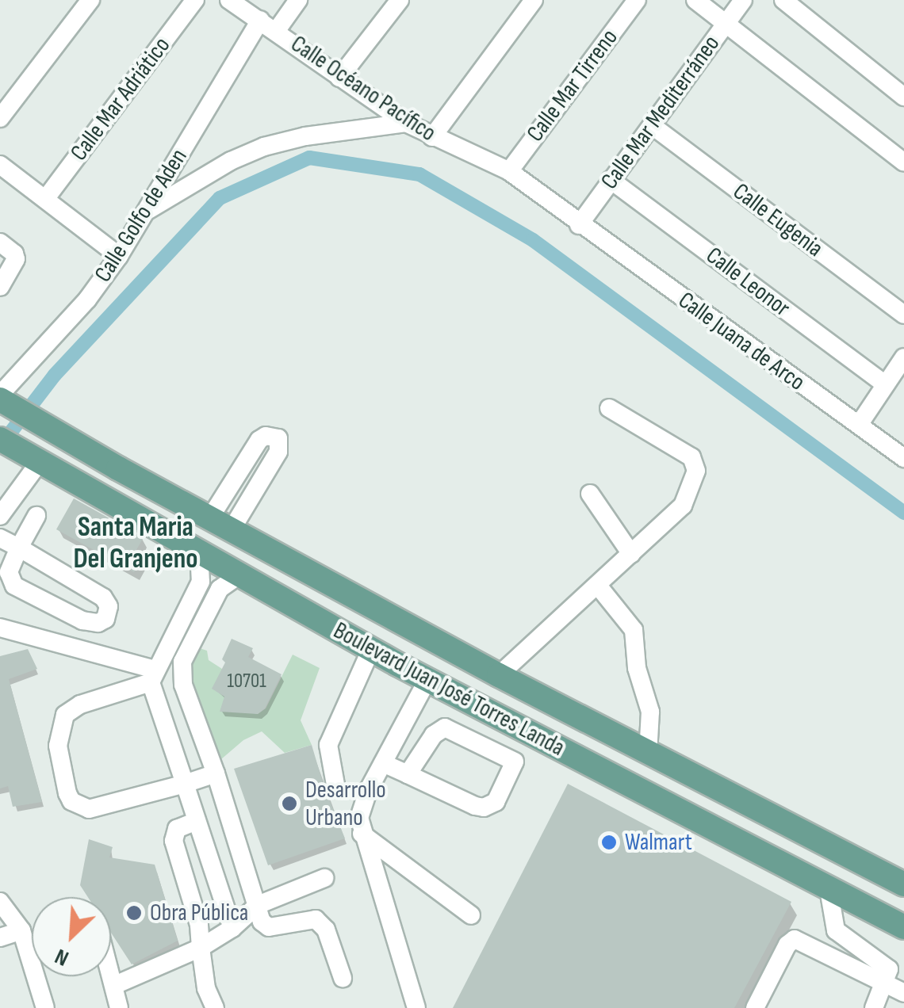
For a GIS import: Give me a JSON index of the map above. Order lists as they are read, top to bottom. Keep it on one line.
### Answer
{"streets":{"main road":["Boulevard Juan José Torres Landa"],"street":["Calle Mar Tirreno","Calle Océano Pacífico","Calle Mar Adriático","Calle Mar Mediterráneo","Calle Golfo de Aden","Calle Eugenia","Calle Leonor","Calle Juana de Arco"]},"crossings":[["Calle Mar Tirreno","Calle Océano Pacífico"],["Calle Océano Pacífico","Calle Mar Mediterráneo"],["Calle Océano Pacífico","Calle Golfo de Aden"],["Calle Océano Pacífico","Calle Juana de Arco"],["Calle Mar Mediterráneo","Calle Eugenia"],["Calle Mar Mediterráneo","Calle Leonor"],["Calle Mar Mediterráneo","Calle Juana de Arco"],["Calle Golfo de Aden","Boulevard Juan José Torres Landa"]],"districts":["Santa Maria Del Granjeno"],"places":["Desarrollo Urbano","Walmart","Obra Pública"],"house_numbers":["10701"],"north":"bottom left"}
